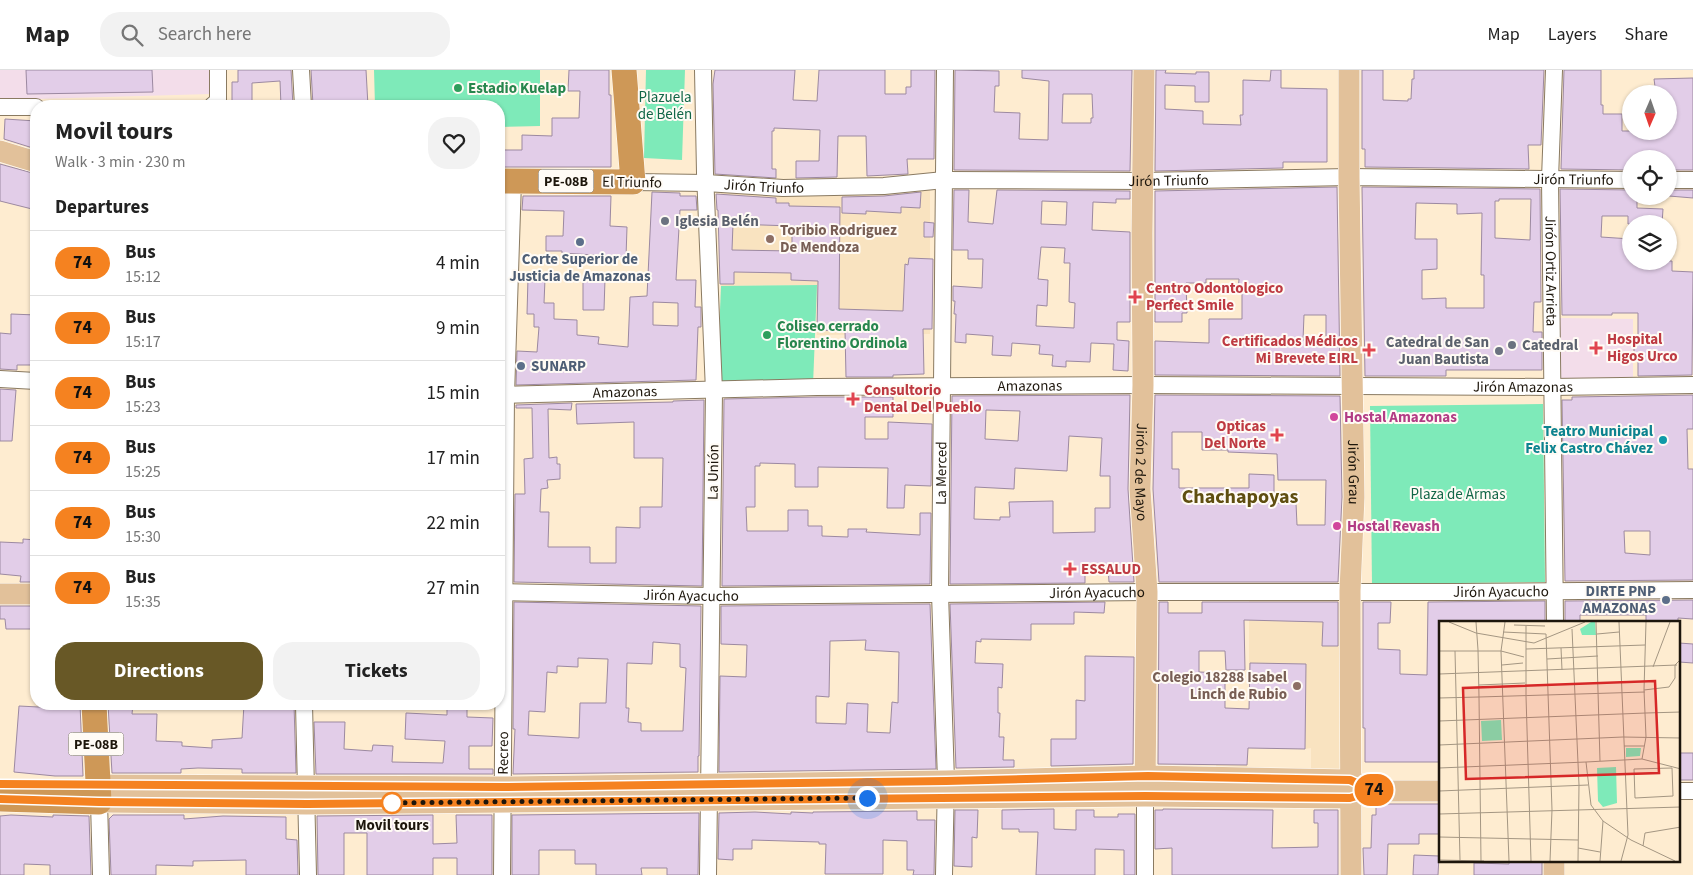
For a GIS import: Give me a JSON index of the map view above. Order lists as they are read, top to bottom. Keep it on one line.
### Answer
{"streets":{"highway":["PE-08B","El Triunfo"],"main road":["Jirón 2 de Mayo","Jirón Grau"],"street":["Jirón Triunfo","Jirón Ortiz Arrieta","Amazonas","Jirón Amazonas","La Unión","La Merced","Jirón Ayacucho","Recreo"]},"crossings":[["Jirón Triunfo","El Triunfo"],["Jirón Triunfo","Jirón Ortiz Arrieta"],["Jirón Triunfo","La Unión"],["Jirón Triunfo","La Merced"],["Jirón Triunfo","Jirón 2 de Mayo"],["Jirón Triunfo","Jirón Grau"],["El Triunfo","La Unión"],["El Triunfo","Recreo"],["Jirón Ortiz Arrieta","Jirón Amazonas"],["Jirón Ortiz Arrieta","Jirón Ayacucho"],["Amazonas","Jirón Amazonas"],["Amazonas","La Unión"],["Amazonas","La Merced"],["Amazonas","Jirón 2 de Mayo"],["Amazonas","Jirón Grau"],["Jirón Amazonas","Jirón Grau"],["La Unión","Jirón Ayacucho"],["La Merced","Jirón Ayacucho"],["Jirón 2 de Mayo","Jirón Ayacucho"],["Jirón Grau","Jirón Ayacucho"]],"districts":["Chachapoyas"],"parks":["Plazuela de Belén","Plaza de Armas"],"places":{"other":["Estadio Kuelap","Iglesia Belén","Toribio Rodriguez De Mendoza","Corte Superior de Justicia de Amazonas","Coliseo cerrado Florentino Ordinola","Catedral","Catedral de San Juan Bautista","SUNARP","Hostal Amazonas","Teatro Municipal Felix Castro Chávez","Hostal Revash","DIRTE PNP AMAZONAS","Colegio 18288 Isabel Linch de Rubio","Movil tours"],"health":["Centro Odontologico Perfect Smile","Hospital Higos Urco","Certificados Médicos Mi Brevete EIRL","Consultorio Dental Del Pueblo","Opticas Del Norte","ESSALUD"]},"lines":["bus line 74"],"north":"bottom","page":{"header":"Map","search":"Search here","nav":["Map","Layers","Share"],"on_map":"74","heading":[["Movil tours","Walk · 3 min · 230 m"],"Departures"],"list":[{"mark":"74","name":"Bus","note":"15:12","value":"4 min"},{"mark":"74","name":"Bus","note":"15:17","value":"9 min"},{"mark":"74","name":"Bus","note":"15:23","value":"15 min"},{"mark":"74","name":"Bus","note":"15:25","value":"17 min"},{"mark":"74","name":"Bus","note":"15:30","value":"22 min"},{"mark":"74","name":"Bus","note":"15:35","value":"27 min"}],"buttons":["Directions","Tickets"]}}
